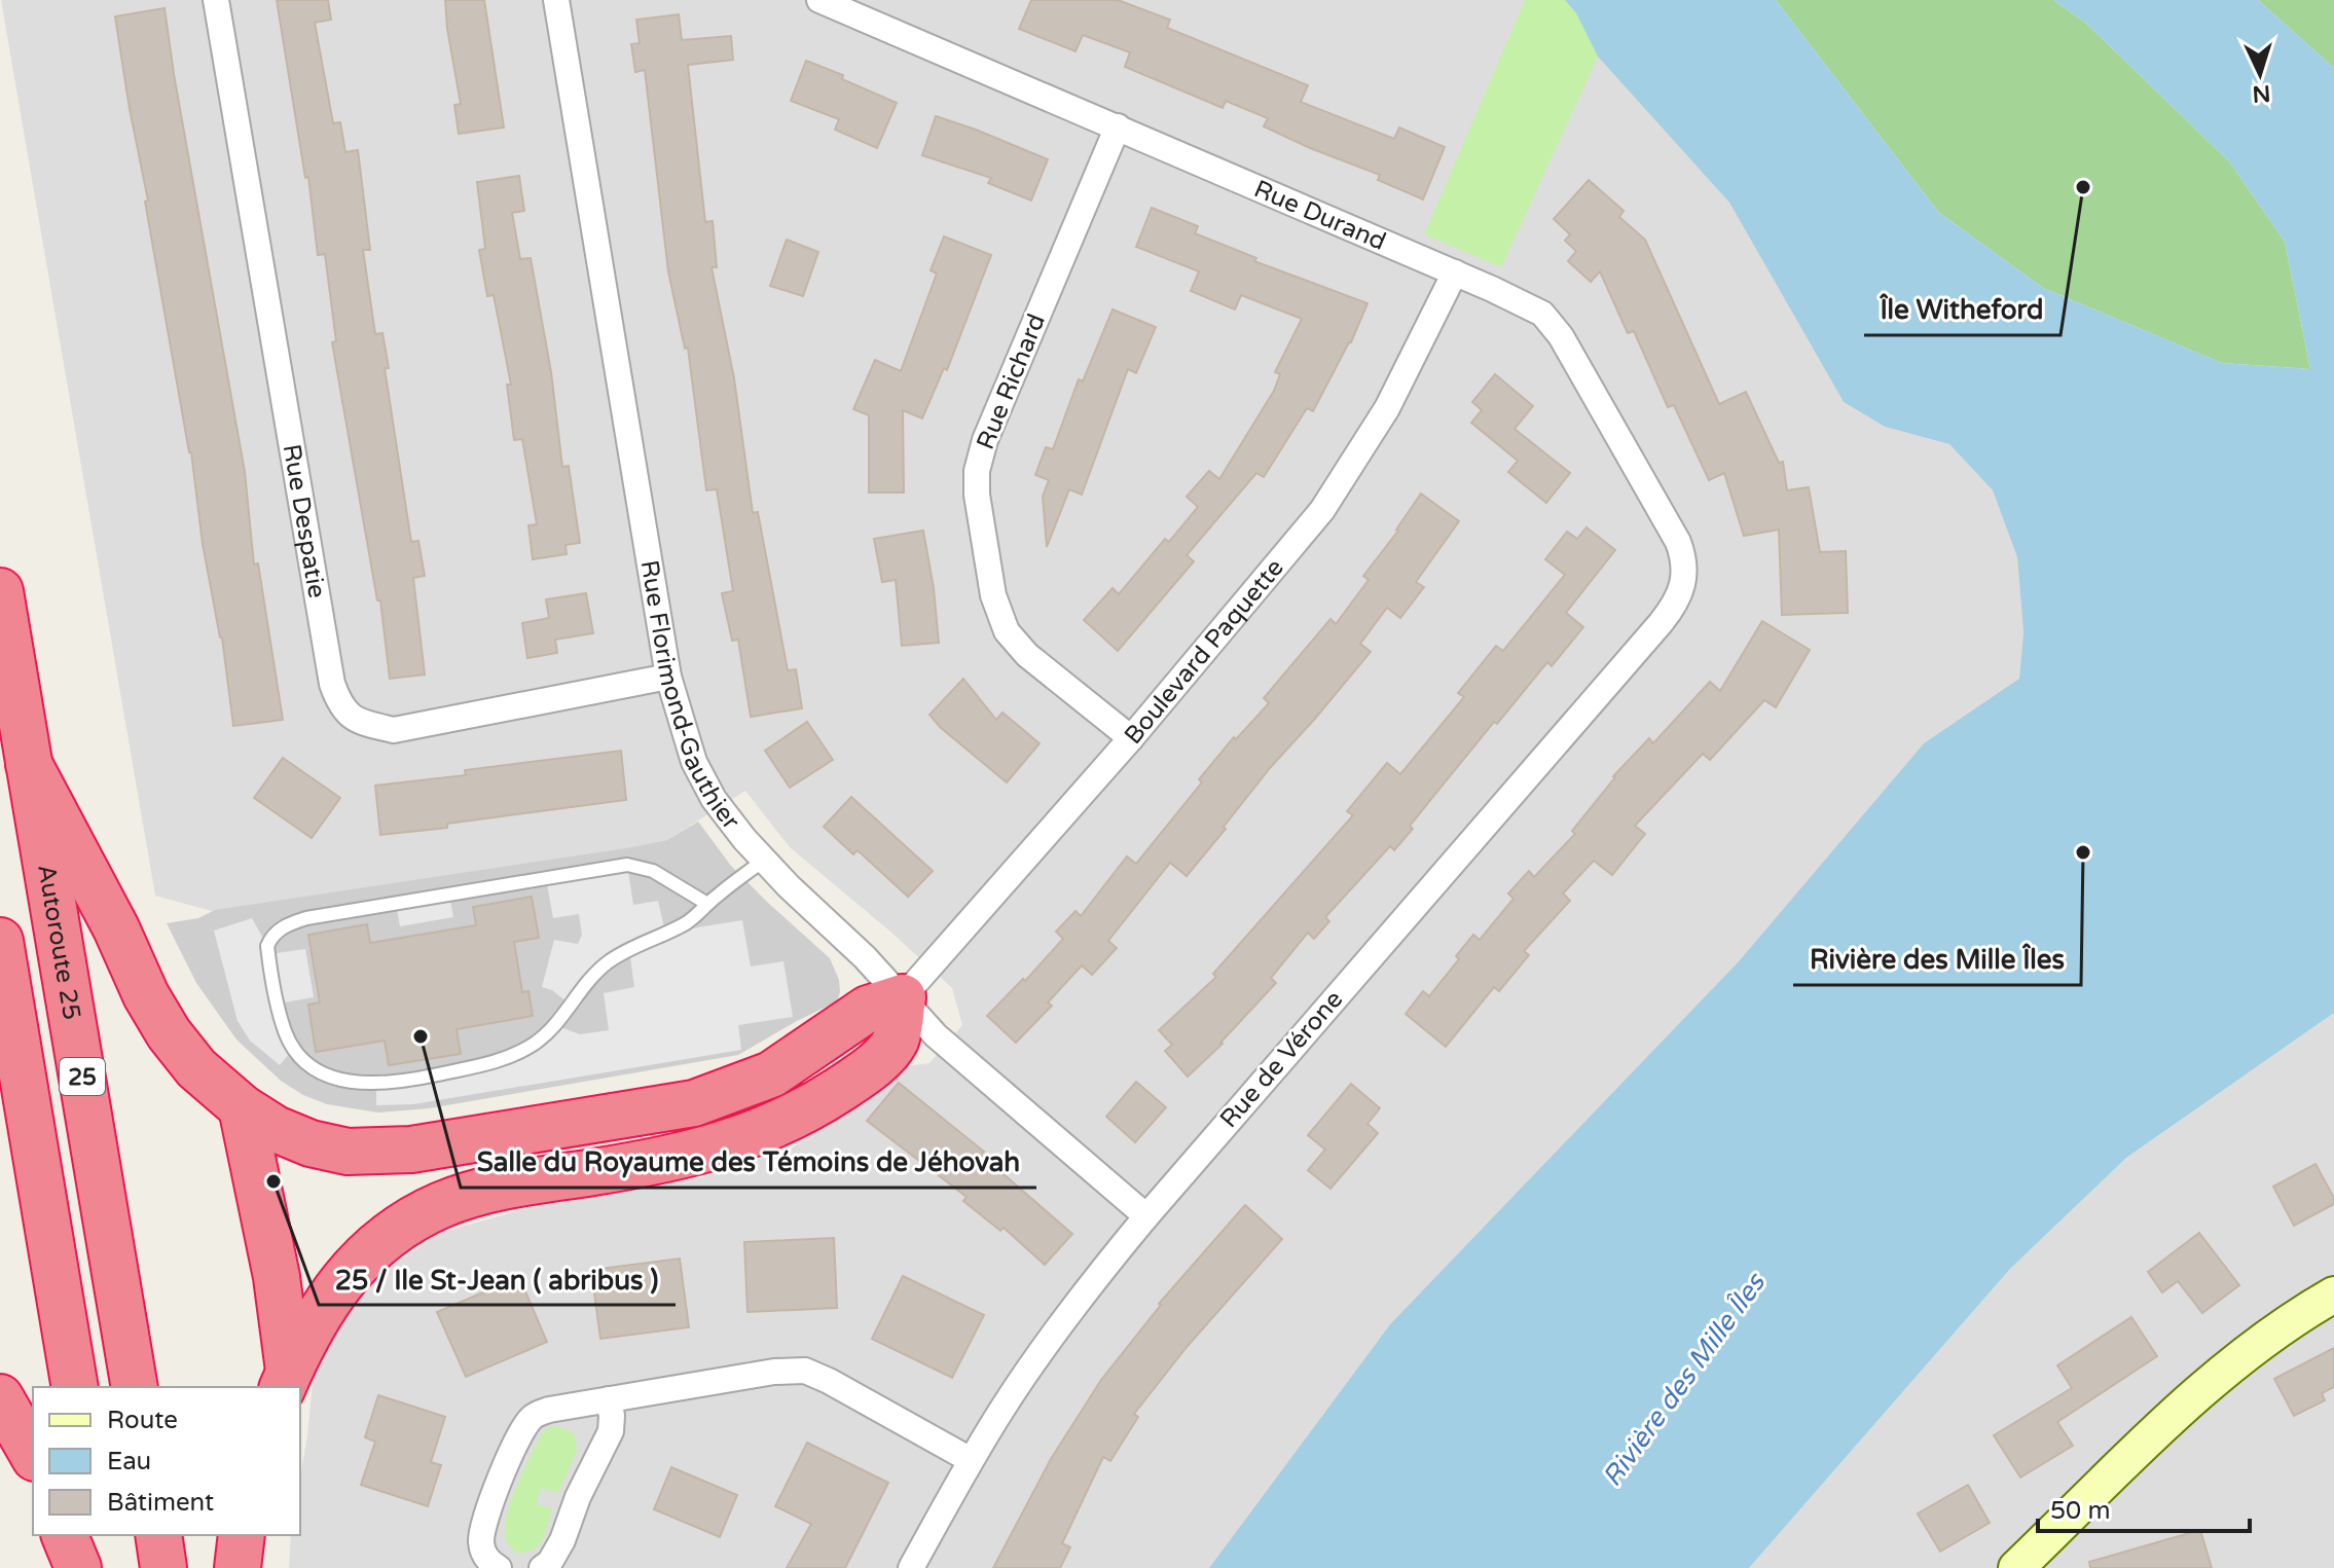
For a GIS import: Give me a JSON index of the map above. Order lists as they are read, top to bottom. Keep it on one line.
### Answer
{"streets":{"highway":["Autoroute 25","25"],"street":["Rue Durand","Rue Richard","Rue Despatie","Boulevard Paquette","Rue Florimond-Gauthier","Rue de Vérone"]},"crossings":[["Rue Durand","Rue Richard"],["Rue Durand","Boulevard Paquette"],["Rue Durand","Rue de Vérone"],["Rue Richard","Boulevard Paquette"],["Rue Despatie","Rue Florimond-Gauthier"],["Boulevard Paquette","Rue Florimond-Gauthier"],["Rue Florimond-Gauthier","Rue de Vérone"]],"water":["Rivière des Mille Îles"],"places":["Île Witheford","Rivière des Mille Îles","Salle du Royaume des Témoins de Jéhovah","25 / Ile St-Jean ( abribus )"],"legend":["Route","Eau","Bâtiment"],"scale_bar":"50 m","north":"bottom"}
